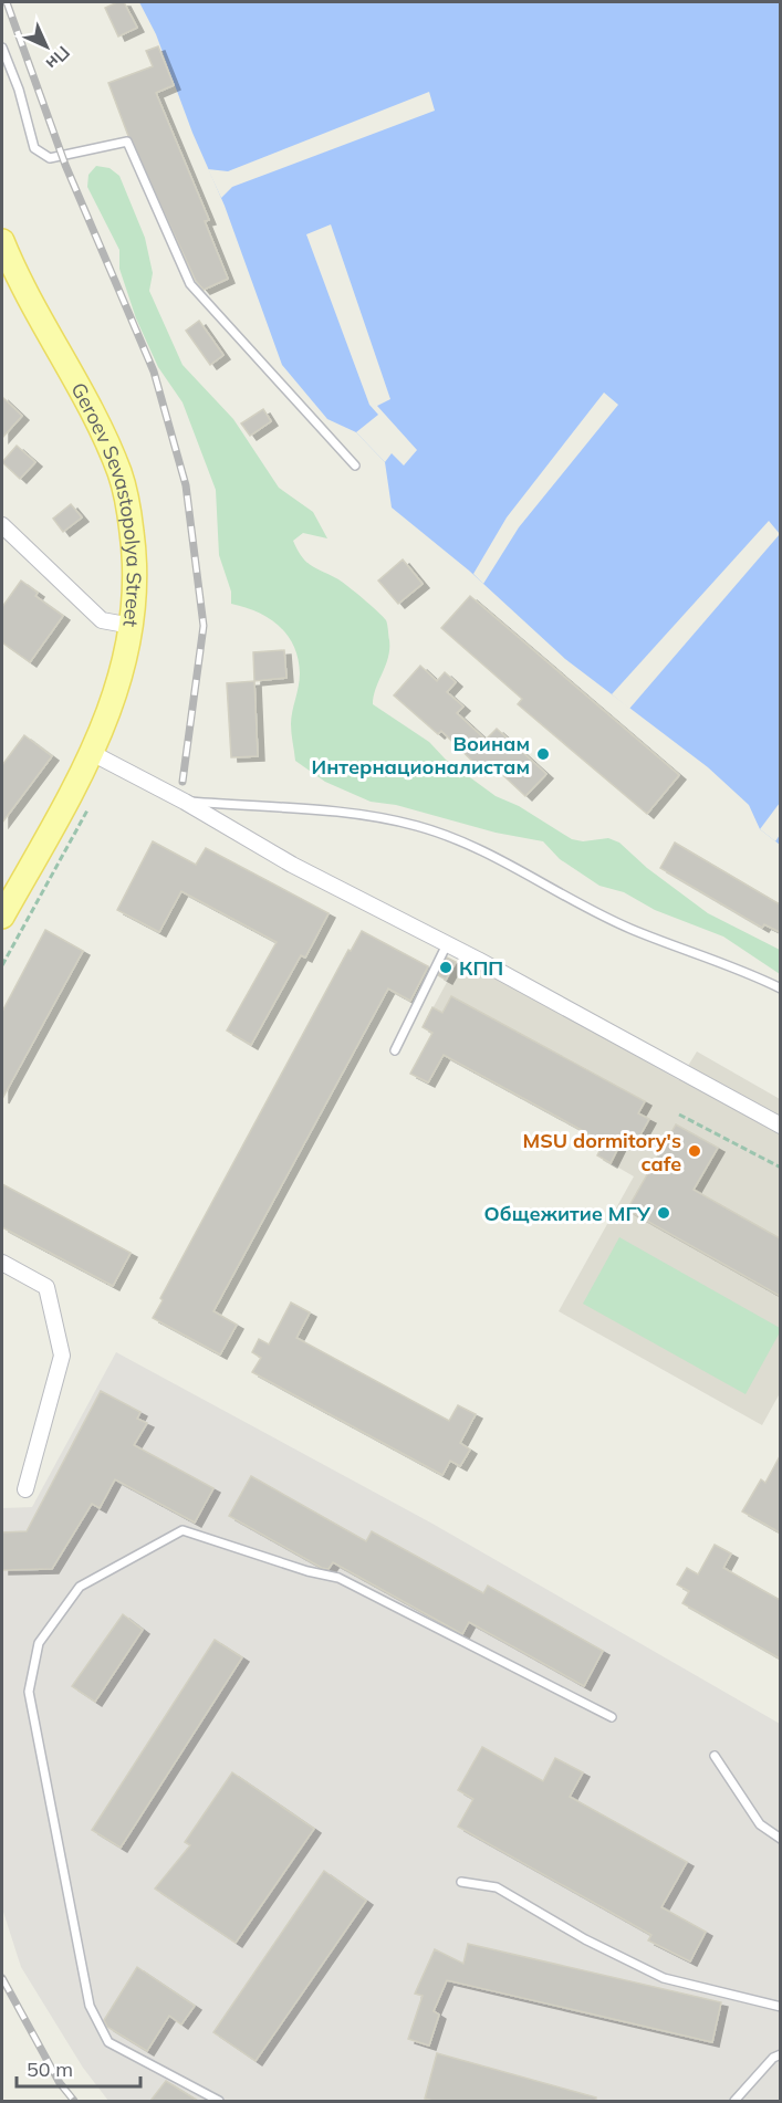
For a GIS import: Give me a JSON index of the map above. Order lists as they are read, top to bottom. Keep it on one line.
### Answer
{"streets":{"main road":["Geroev Sevastopolya Street"]},"places":["Воинам Интернационалистам","КПП","MSU dormitory's cafe","Общежитие МГУ"],"scale_bar":"50 m","north":"bottom right"}
